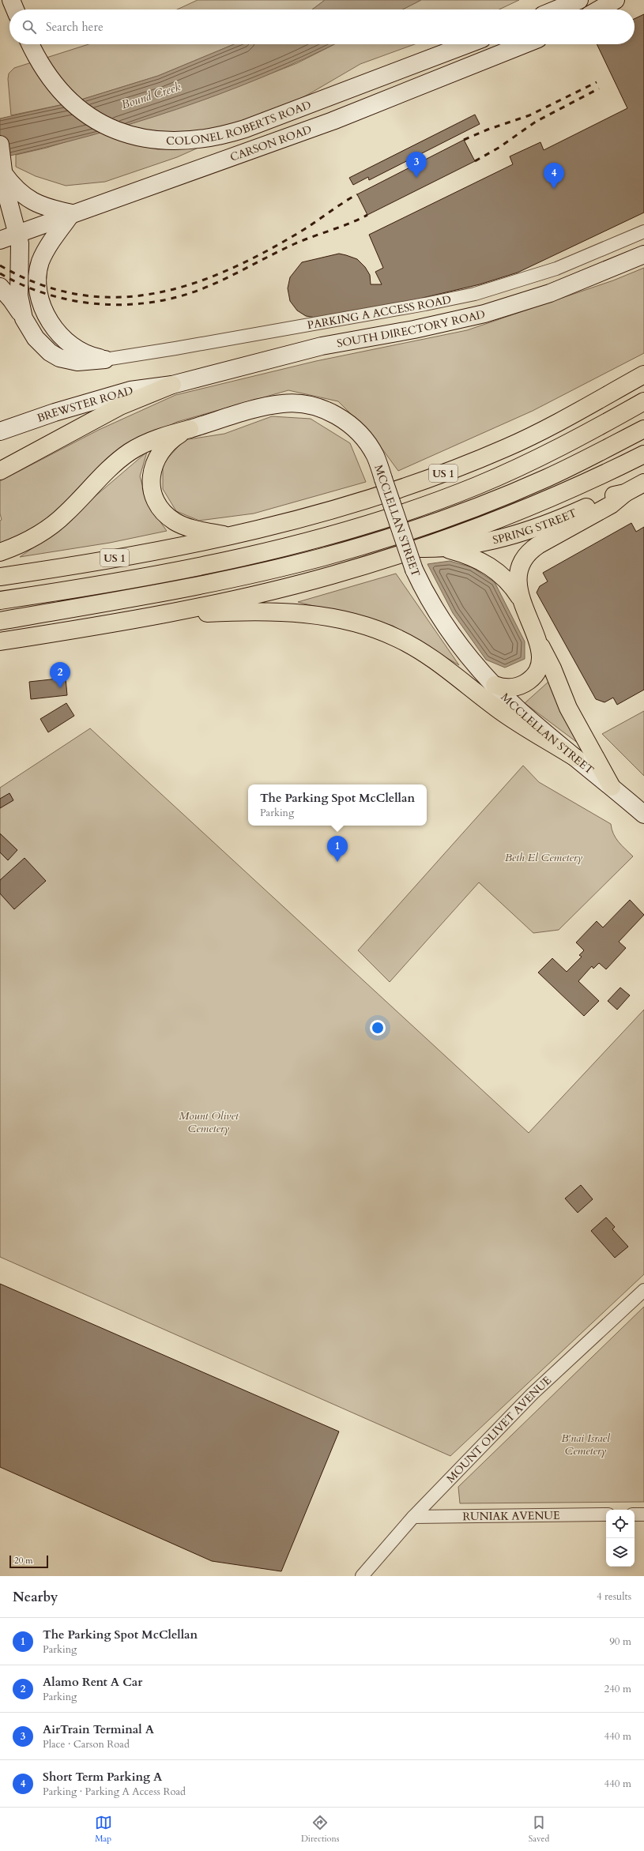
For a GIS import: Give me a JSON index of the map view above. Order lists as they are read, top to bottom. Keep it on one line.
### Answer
{"streets":{"main road":["US 1","SPRING STREET"],"street":["COLONEL ROBERTS ROAD","CARSON ROAD","PARKING A ACCESS ROAD","SOUTH DIRECTORY ROAD","BREWSTER ROAD","MCCLELLAN STREET","MOUNT OLIVET AVENUE","RUNIAK AVENUE"]},"crossings":[["CARSON ROAD","PARKING A ACCESS ROAD"],["SOUTH DIRECTORY ROAD","BREWSTER ROAD"],["MOUNT OLIVET AVENUE","RUNIAK AVENUE"]],"water":["Bound Creek"],"parks":["Beth El Cemetery","Mount Olivet Cemetery","B'nai Israel Cemetery"],"scale_bar":"20 m","page":{"search":"Search here","pins":["3","4","2","1"],"popup":["The Parking Spot McClellan","Parking"],"scale":"20 m","heading":["Nearby","4 results"],"list":[{"mark":"1","name":"The Parking Spot McClellan","note":"Parking","value":"90 m"},{"mark":"2","name":"Alamo Rent A Car","note":"Parking","value":"240 m"},{"mark":"3","name":"AirTrain Terminal A","note":"Place · Carson Road","value":"440 m"},{"mark":"4","name":"Short Term Parking A","note":"Parking · Parking A Access Road","value":"440 m"}],"nav":["Map","Directions","Saved"]}}
